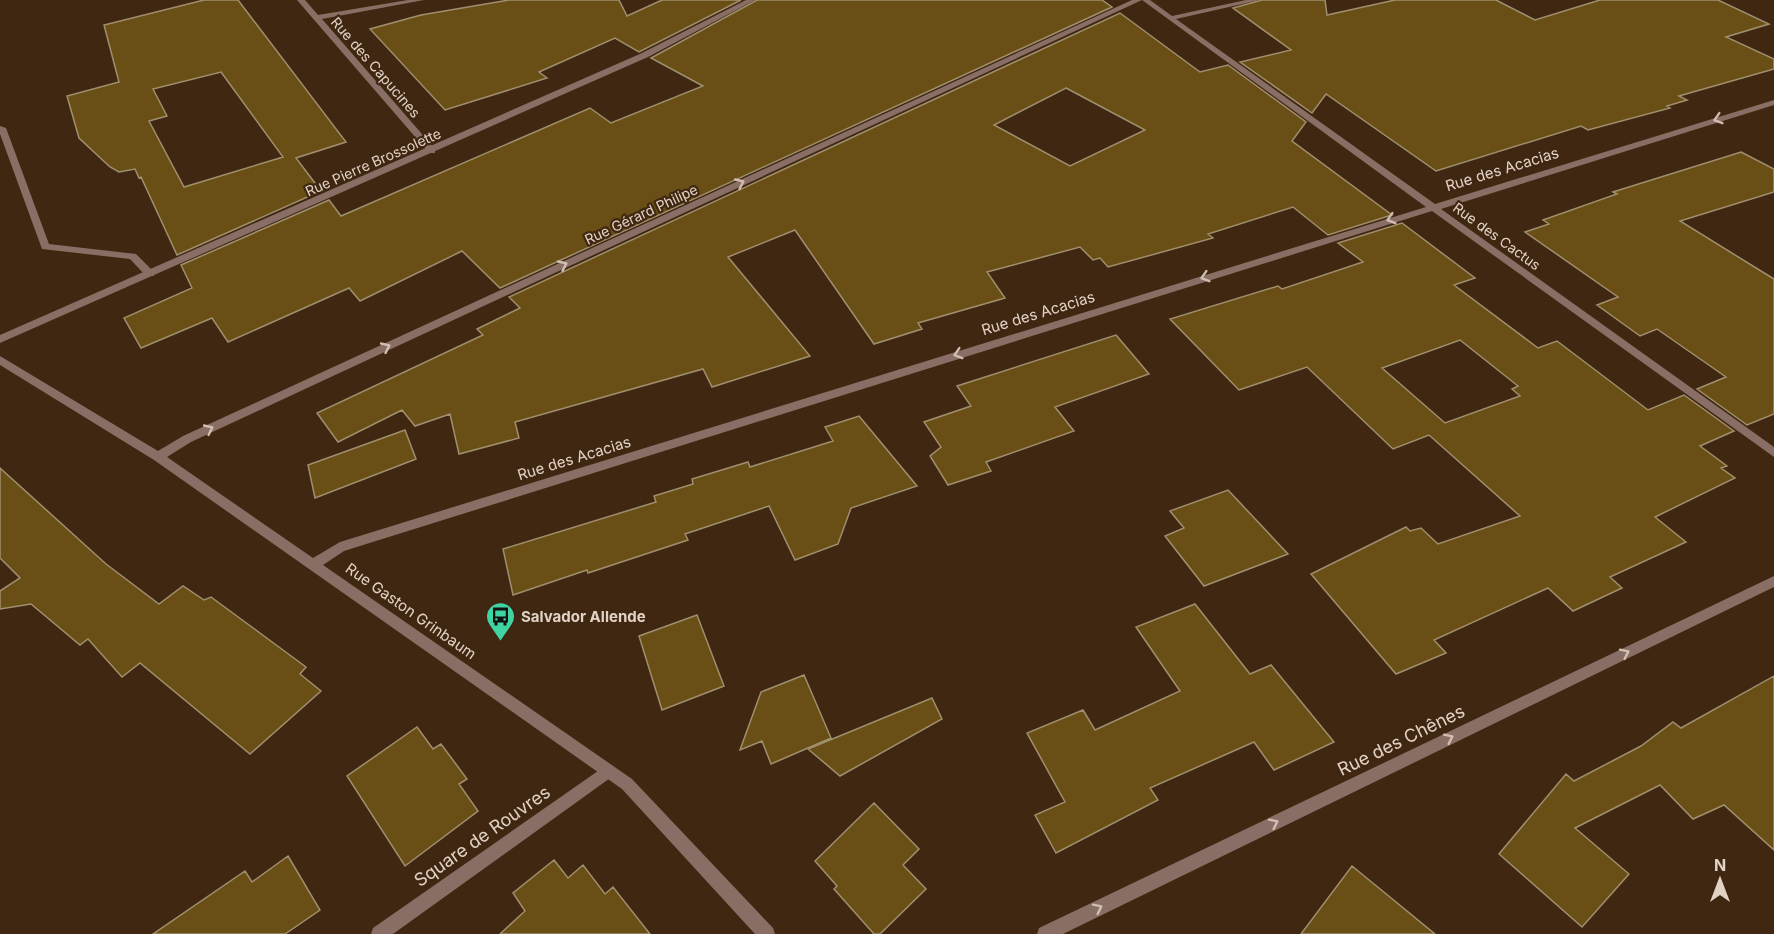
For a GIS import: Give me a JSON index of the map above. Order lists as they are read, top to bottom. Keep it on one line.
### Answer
{"streets":{"street":["Rue des Capucines","Rue Pierre Brossolette","Rue des Acacias","Rue Gérard Philipe","Rue des Cactus","Rue Gaston Grinbaum","Rue des Chênes","Square de Rouvres"]},"crossings":[["Rue des Capucines","Rue Pierre Brossolette"],["Rue des Acacias","Rue des Cactus"],["Rue des Acacias","Rue Gaston Grinbaum"],["Rue Gérard Philipe","Rue Gaston Grinbaum"],["Rue Gaston Grinbaum","Square de Rouvres"]],"one_way":["Rue des Acacias","Rue Gérard Philipe","Rue des Chênes"],"places":{"bus stop":["Salvador Allende"]},"north":"top"}
